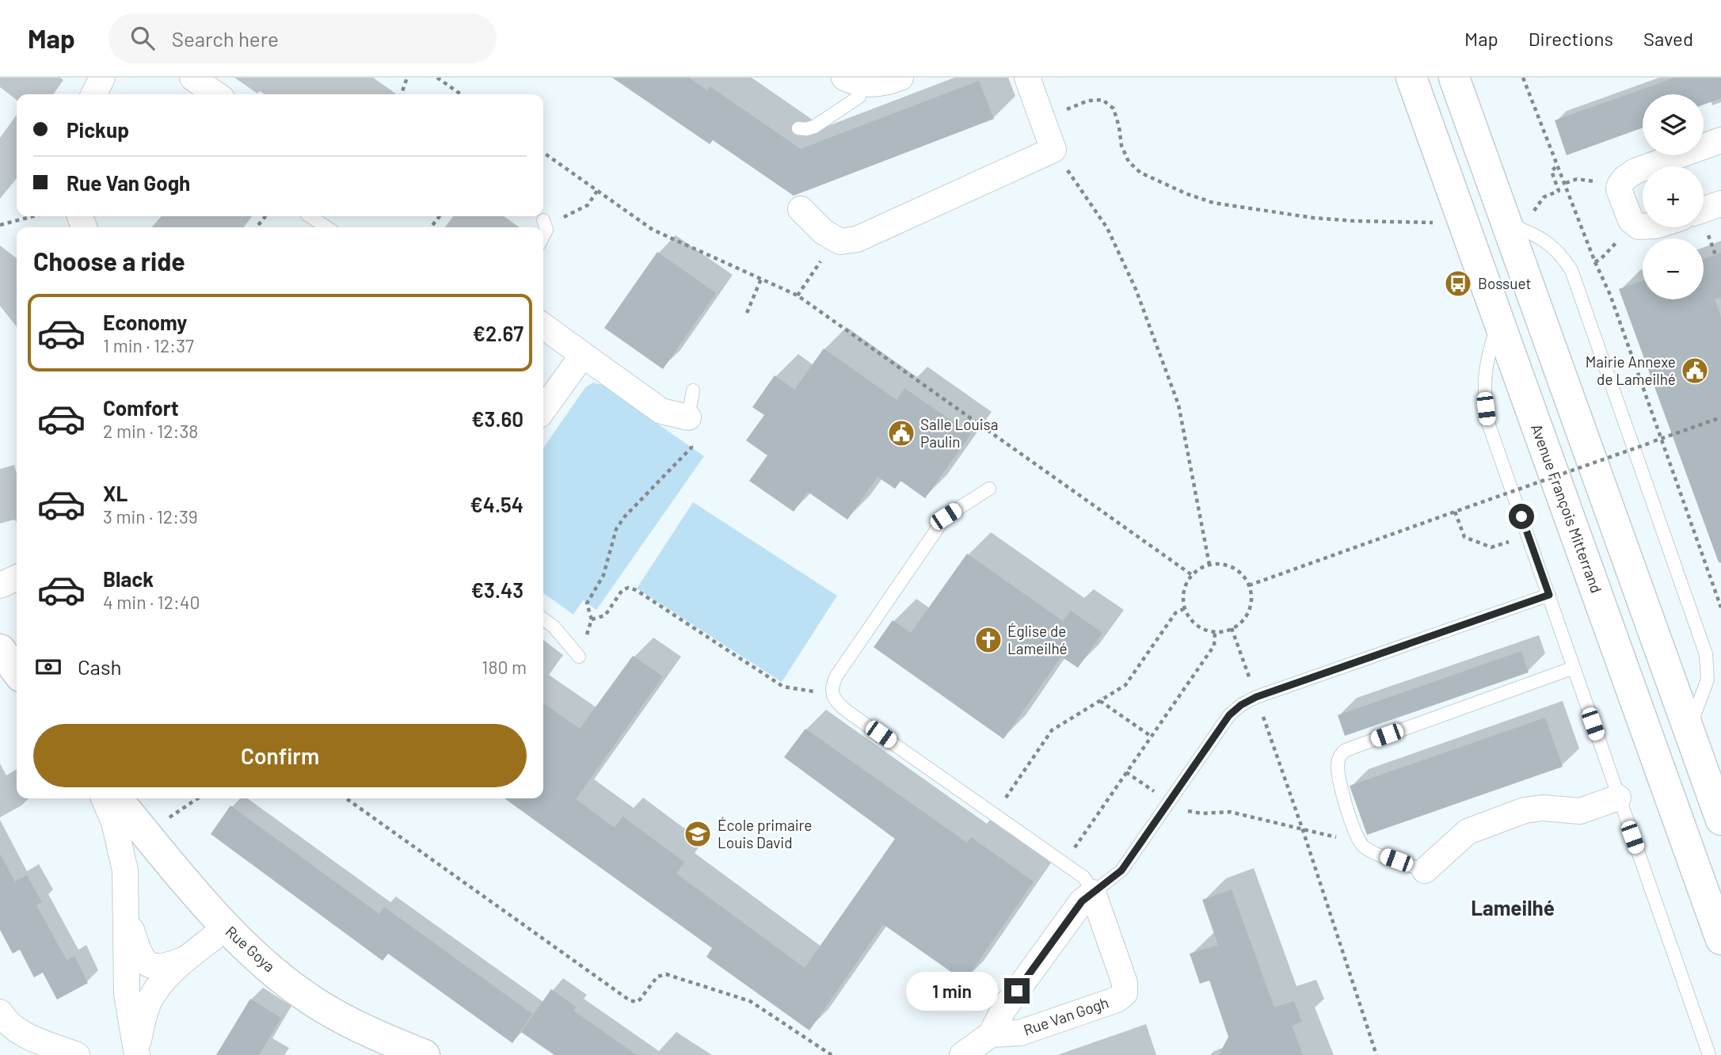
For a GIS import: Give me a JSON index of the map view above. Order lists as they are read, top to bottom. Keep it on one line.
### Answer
{"streets":{"street":["Avenue François Mitterrand","Rue Goya","Rue Van Gogh"]},"districts":["Lameilhé"],"places":{"bus stop":["Bossuet"],"public building":["Mairie Annexe de Lameilhé","Salle Louisa Paulin"],"church":["Église de Lameilhé"],"school or university":["École primaire Louis David"]},"page":{"header":"Map","search":"Search here","nav":["Map","Directions","Saved"],"map_buttons":["+","−"],"banner":["Pickup","Rue Van Gogh"],"heading":"Choose a ride","list":[{"name":"Economy","note":"1 min · 12:37","value":"€2.67"},{"name":"Comfort","note":"2 min · 12:38","value":"€3.60"},{"name":"XL","note":"3 min · 12:39","value":"€4.54"},{"name":"Black","note":"4 min · 12:40","value":"€3.43"}],"pay":["Cash","180 m"],"buttons":"Confirm","bubble":"1 min"}}
